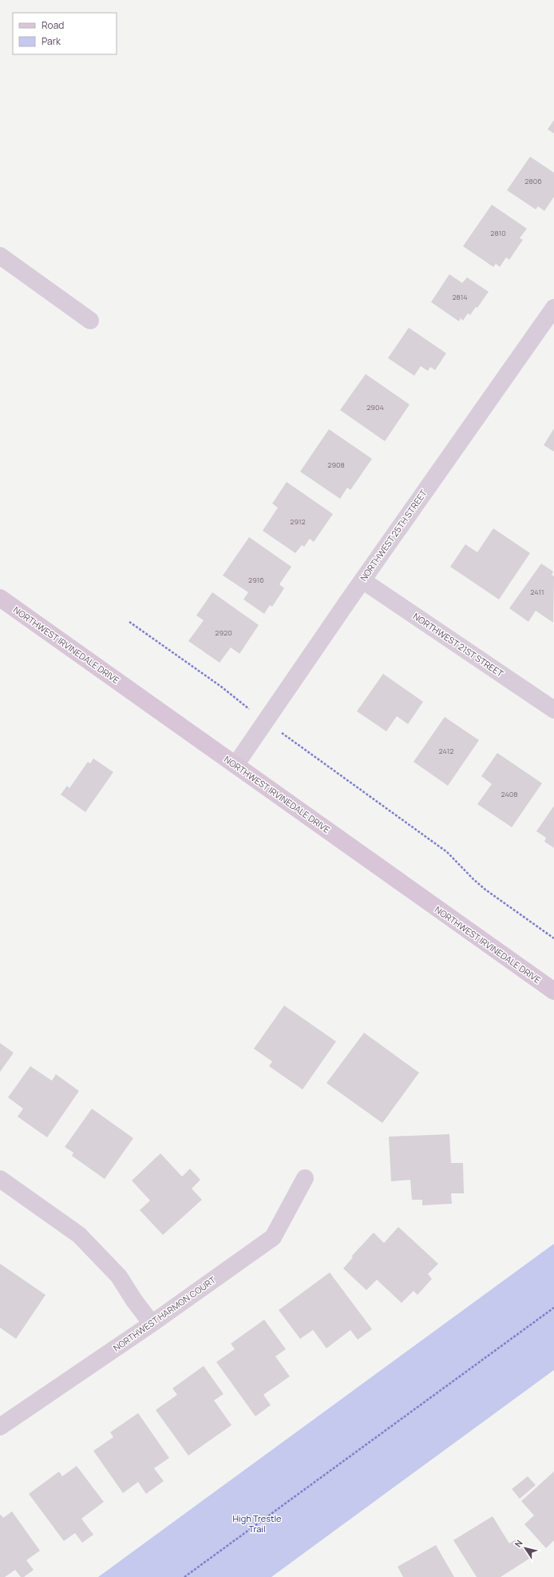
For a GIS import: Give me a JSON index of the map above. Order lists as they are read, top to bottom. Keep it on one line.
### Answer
{"streets":{"main road":["NORTHWEST IRVINEDALE DRIVE"],"street":["NORTHWEST 25TH STREET","NORTHWEST 21ST STREET","NORTHWEST HARMON COURT"]},"crossings":[["NORTHWEST 25TH STREET","NORTHWEST IRVINEDALE DRIVE"],["NORTHWEST 25TH STREET","NORTHWEST 21ST STREET"]],"parks":["High Trestle Trail"],"house_numbers":["2806","2810","2814","2904","2908","2912","2916","2411","2920","2412","2408"],"legend":["Road","Park"],"north":"top left"}
